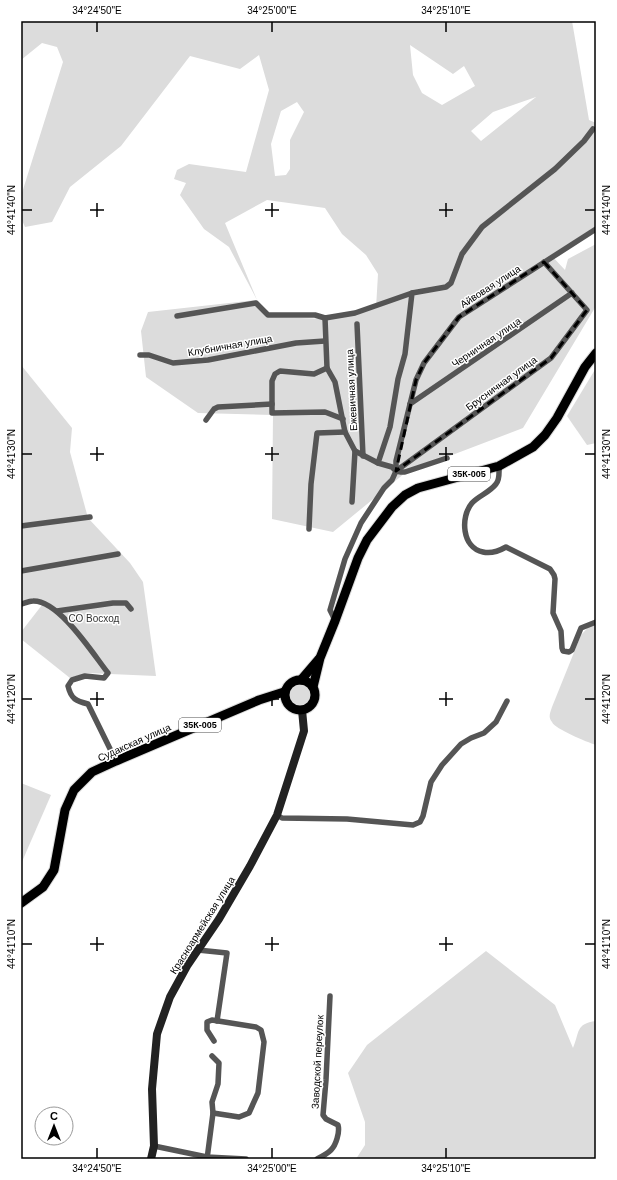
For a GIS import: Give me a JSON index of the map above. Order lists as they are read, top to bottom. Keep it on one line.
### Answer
{"streets":{"main road":["35К-005","Судакская улица","Красноармейская улица"],"street":["Айвовая улица","Черничная улица","Клубничная улица","Брусничная улица","Ежевичная улица","Заводской переулок"]},"crossings":[["Айвовая улица","Черничная улица"],["Айвовая улица","Брусничная улица"],["Черничная улица","Брусничная улица"],["35К-005","Судакская улица"],["35К-005","Красноармейская улица"],["Судакская улица","Красноармейская улица"]],"parks":["СО Восход"],"north":"top","coordinates":["34°24'50\"E","34°25'00\"E","34°25'10\"E","44°41'40\"N","44°41'30\"N","44°41'20\"N","44°41'10\"N"]}
